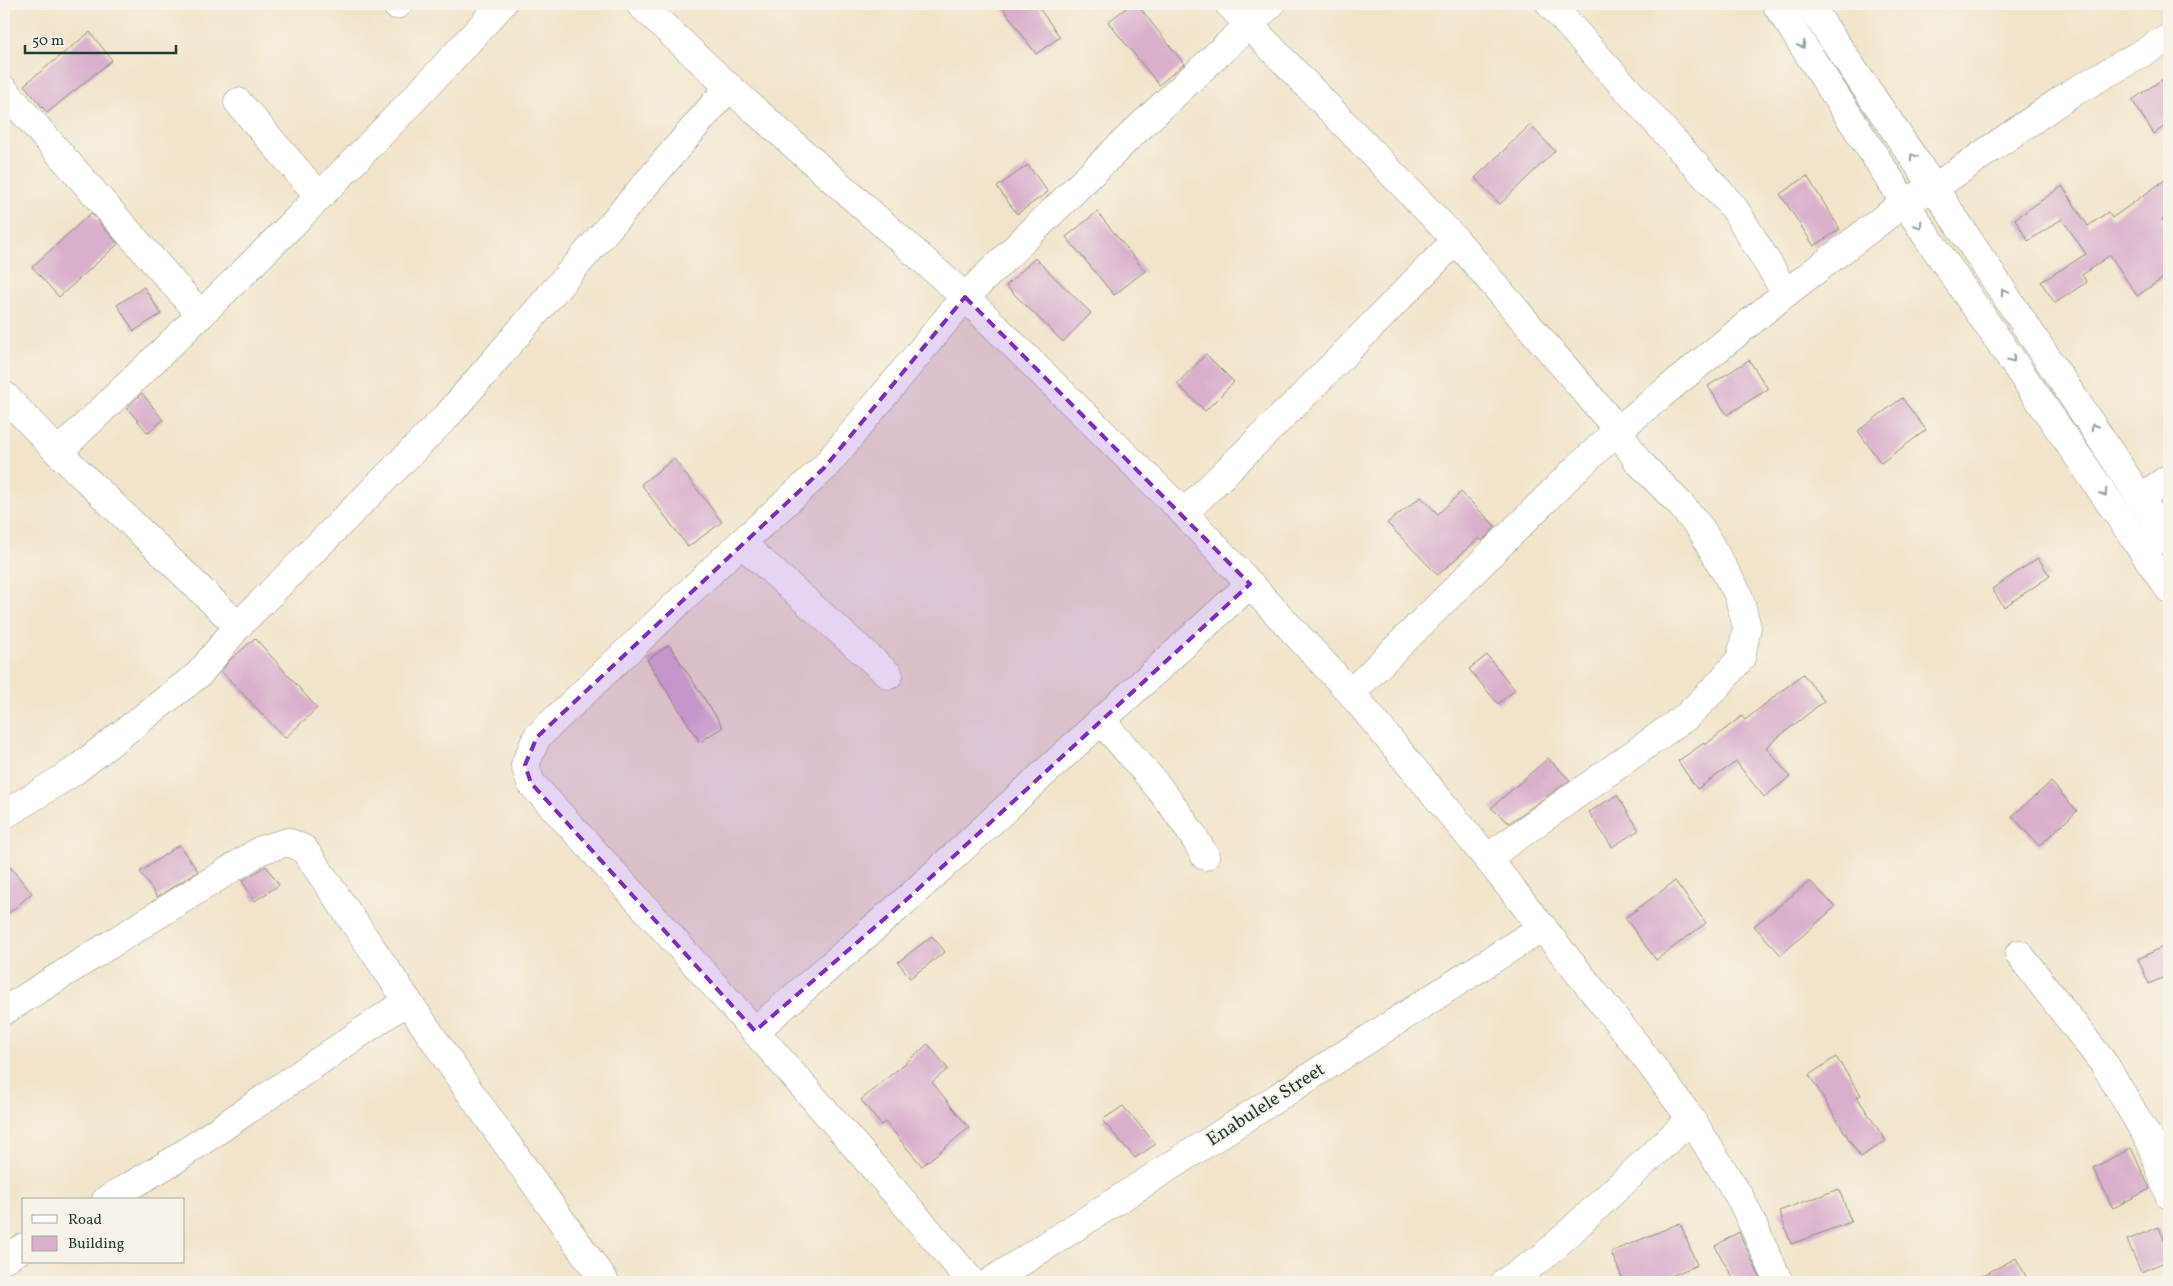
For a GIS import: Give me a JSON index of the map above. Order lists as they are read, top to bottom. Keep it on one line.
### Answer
{"streets":{"main road":["Enabulele Street"]},"legend":["Road","Building"],"scale_bar":"50 m"}
